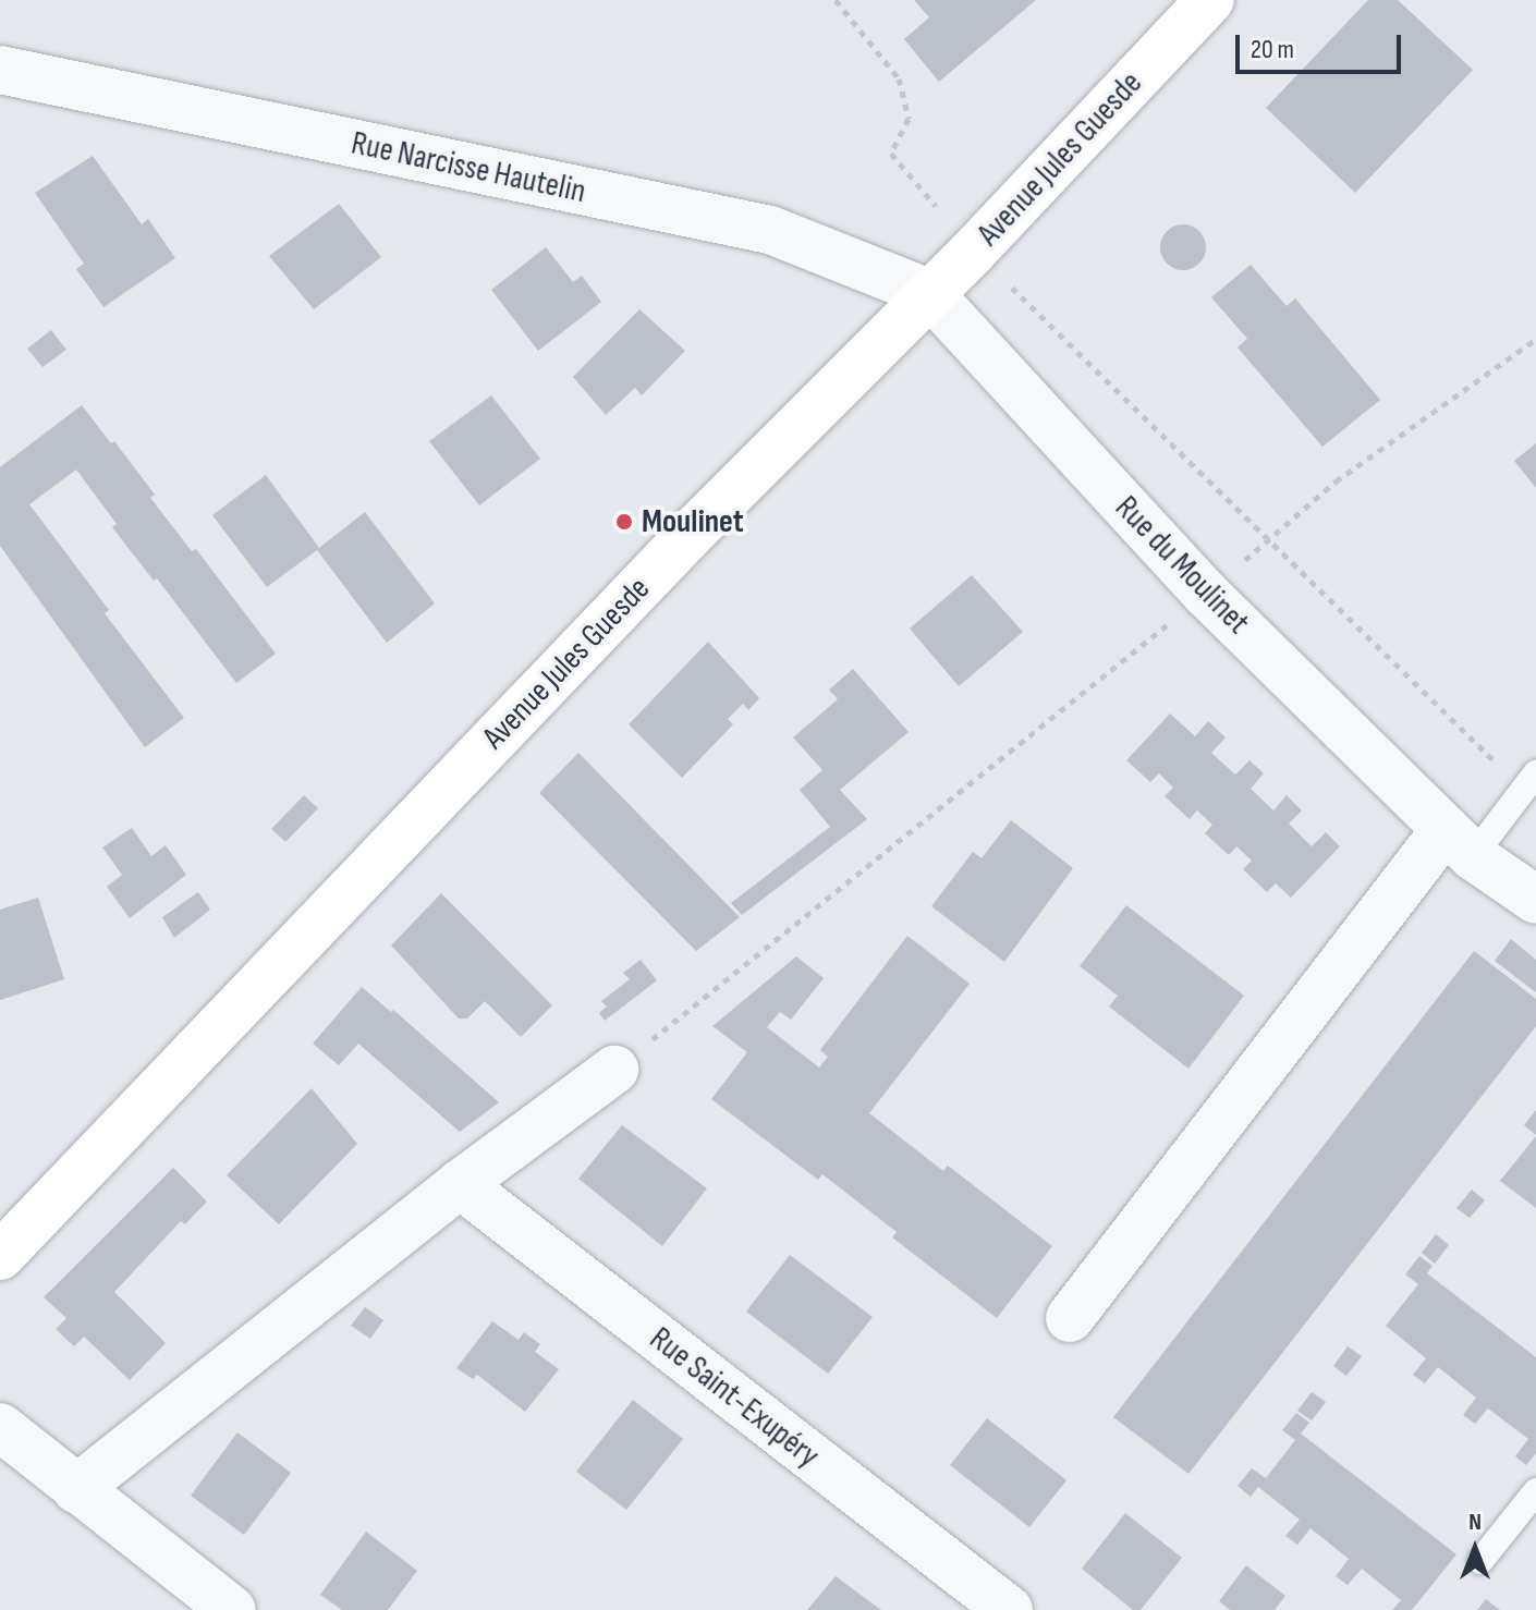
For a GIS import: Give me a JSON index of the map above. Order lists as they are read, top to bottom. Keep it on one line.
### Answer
{"streets":{"main road":["Avenue Jules Guesde"],"street":["Rue Narcisse Hautelin","Rue du Moulinet","Rue Saint-Exupéry"]},"crossings":[["Avenue Jules Guesde","Rue Narcisse Hautelin"],["Avenue Jules Guesde","Rue du Moulinet"],["Rue Narcisse Hautelin","Rue du Moulinet"]],"places":["Moulinet"],"scale_bar":"20 m","north":"top"}
